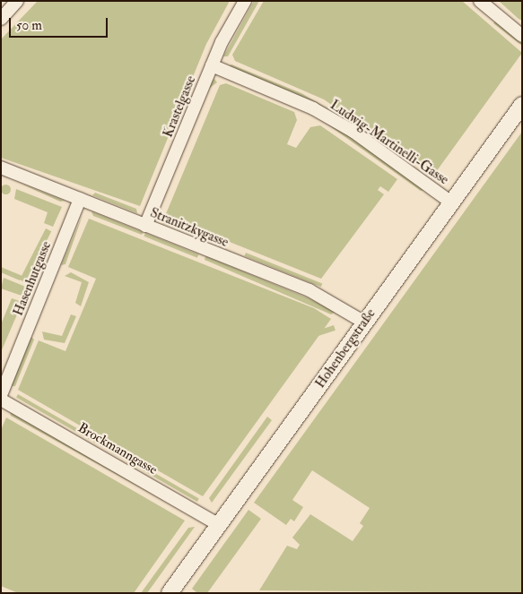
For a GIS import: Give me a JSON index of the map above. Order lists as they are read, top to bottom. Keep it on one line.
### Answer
{"streets":{"street":["Krastelgasse","Ludwig-Martinelli-Gasse","Stranitzkygasse","Hasenhutgasse","Hohenbergstraße","Brockmanngasse"]},"crossings":[["Krastelgasse","Ludwig-Martinelli-Gasse"],["Krastelgasse","Stranitzkygasse"],["Ludwig-Martinelli-Gasse","Hohenbergstraße"],["Stranitzkygasse","Hasenhutgasse"],["Stranitzkygasse","Hohenbergstraße"],["Hohenbergstraße","Brockmanngasse"]],"scale_bar":"50 m"}
